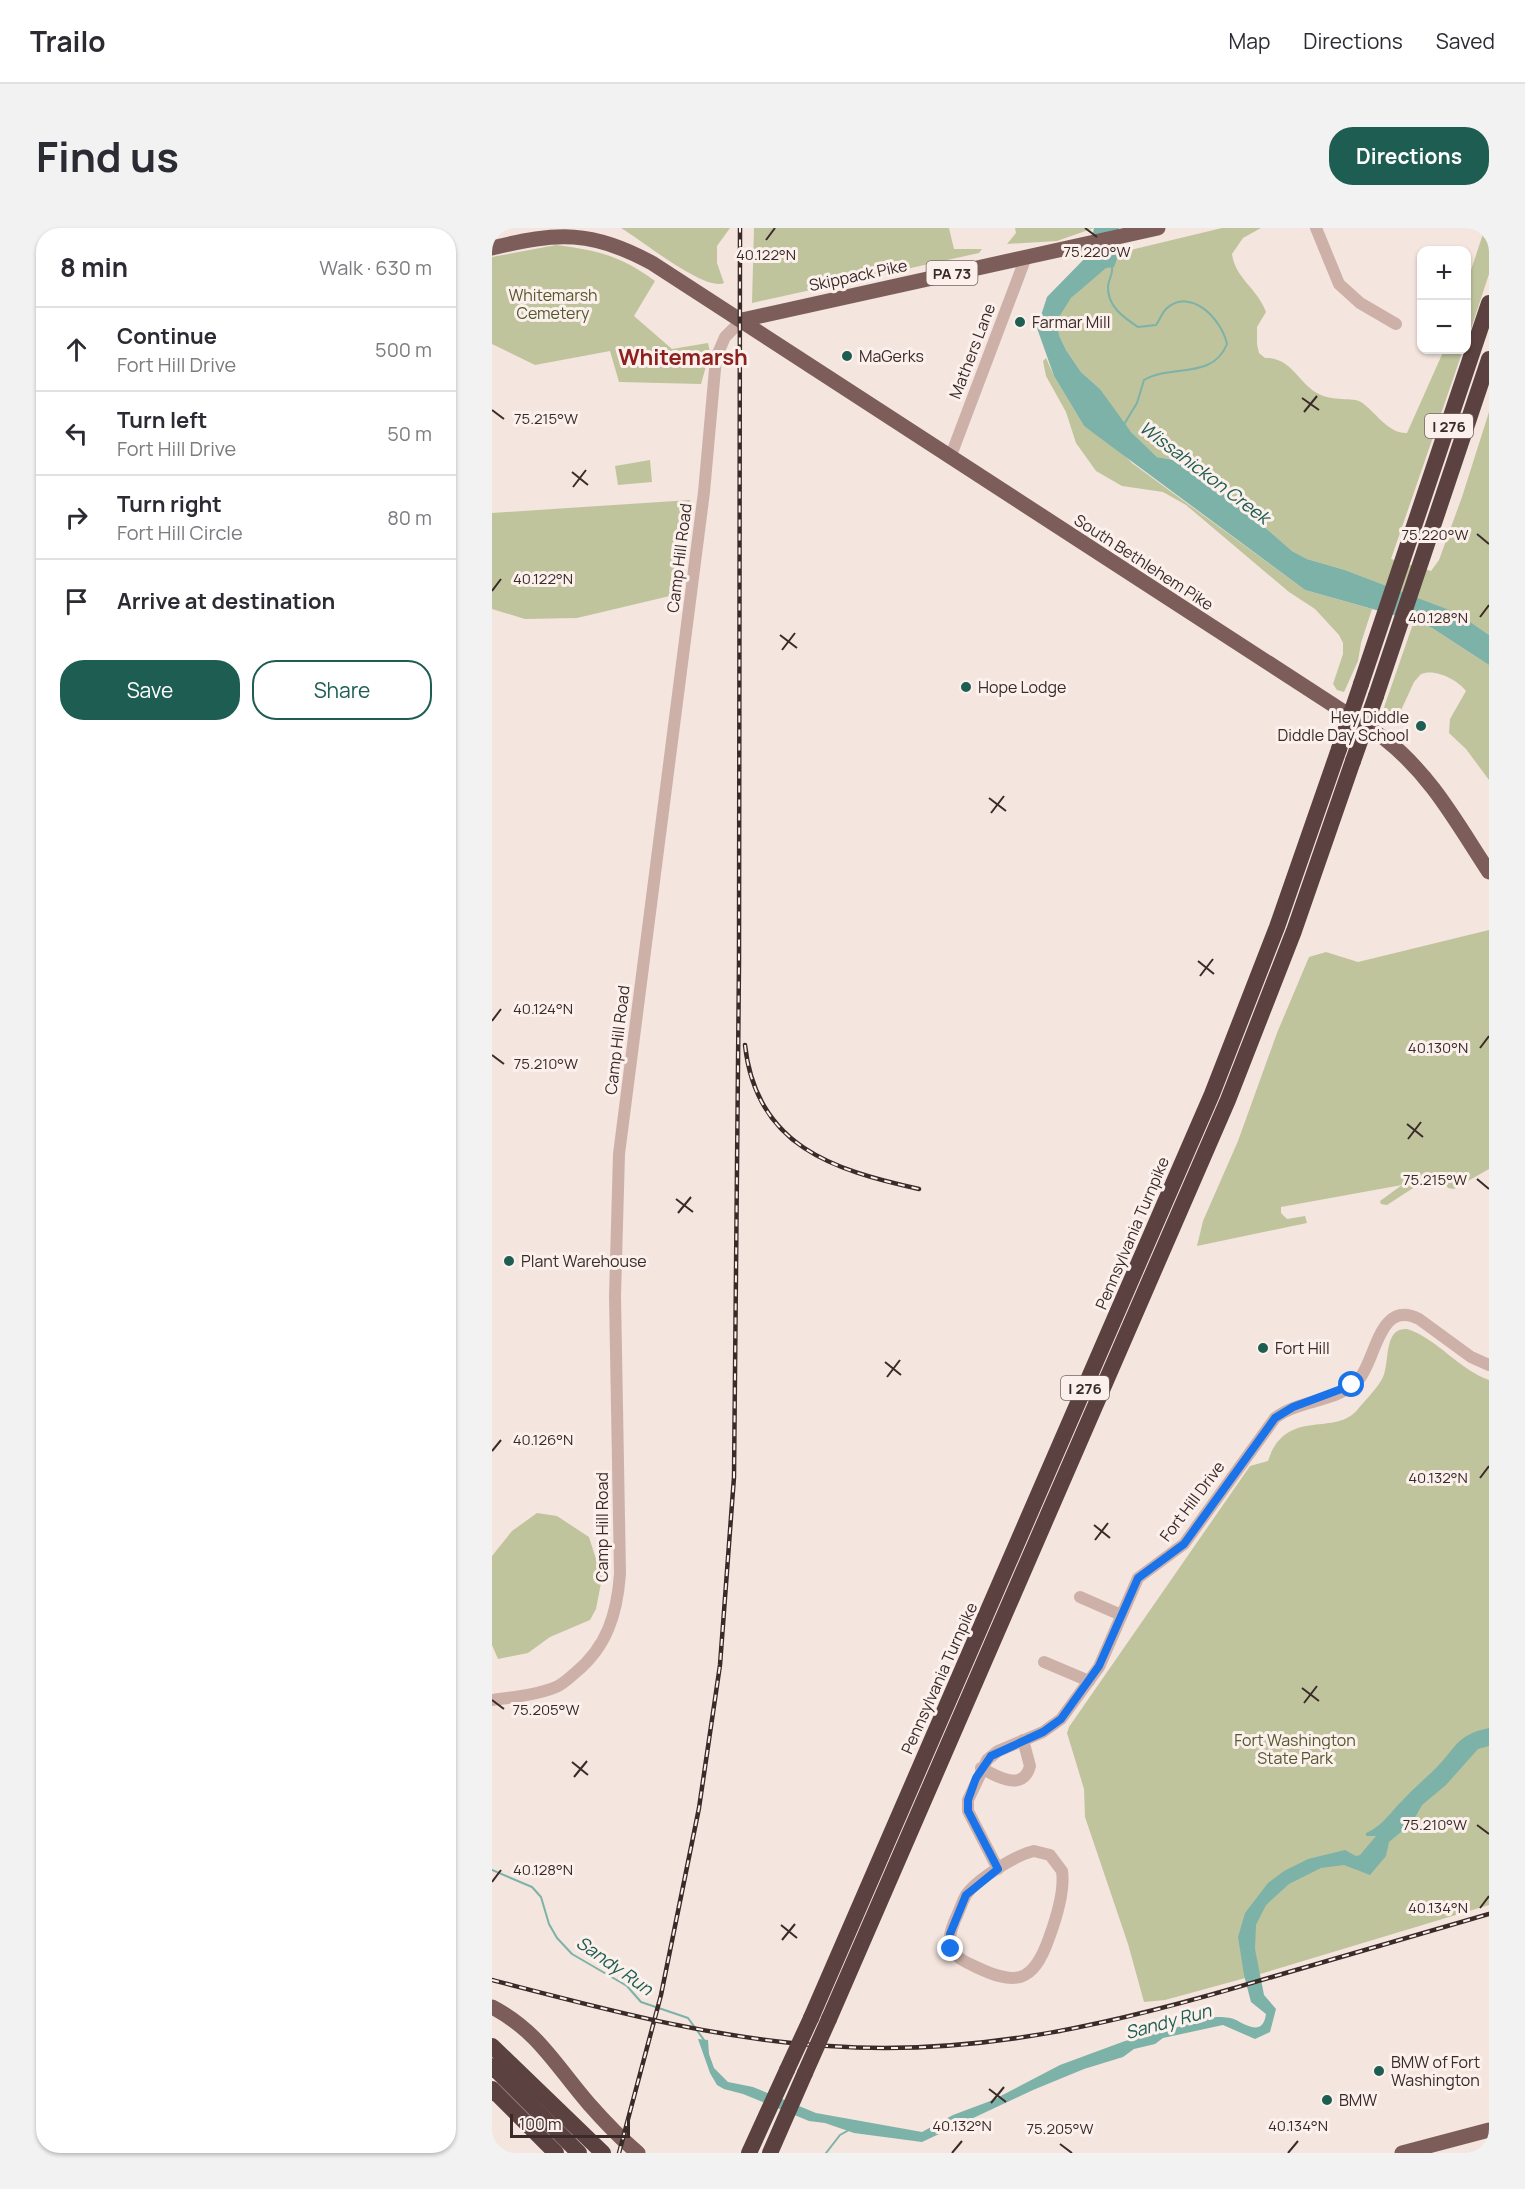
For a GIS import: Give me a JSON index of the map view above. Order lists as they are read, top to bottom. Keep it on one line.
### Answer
{"streets":{"highway":["I 276","Pennsylvania Turnpike"],"main road":["PA 73","Skippack Pike","South Bethlehem Pike"],"street":["Mathers Lane","Camp Hill Road","Fort Hill Drive"]},"crossings":[["Skippack Pike","Mathers Lane"],["Skippack Pike","Camp Hill Road"],["Skippack Pike","South Bethlehem Pike"],["Mathers Lane","South Bethlehem Pike"],["Camp Hill Road","South Bethlehem Pike"]],"districts":["Whitemarsh"],"water":["Wissahickon Creek","Sandy Run"],"parks":["Whitemarsh Cemetery","Fort Washington State Park"],"places":["Farmar Mill","MaGerks","Hope Lodge","Hey Diddle Diddle Day School","Plant Warehouse","Fort Hill","BMW of Fort Washington","BMW"],"scale_bar":"100 m","page":{"header":"Trailo","nav":["Map","Directions","Saved"],"title":"Find us","buttons":["Directions",["Save","Share"]],"heading":["8 min","Walk · 630 m"],"map_buttons":["+","−"],"list":[["Continue","Fort Hill Drive","500 m"],["Turn left","Fort Hill Drive","50 m"],["Turn right","Fort Hill Circle","80 m"],"Arrive at destination"],"scale":"100 m"},"coordinates":["75.220°W","40.122°N","75.215°W","40.128°N","40.124°N","40.130°N","75.210°W","40.126°N","40.132°N","75.205°W","40.134°N"]}
